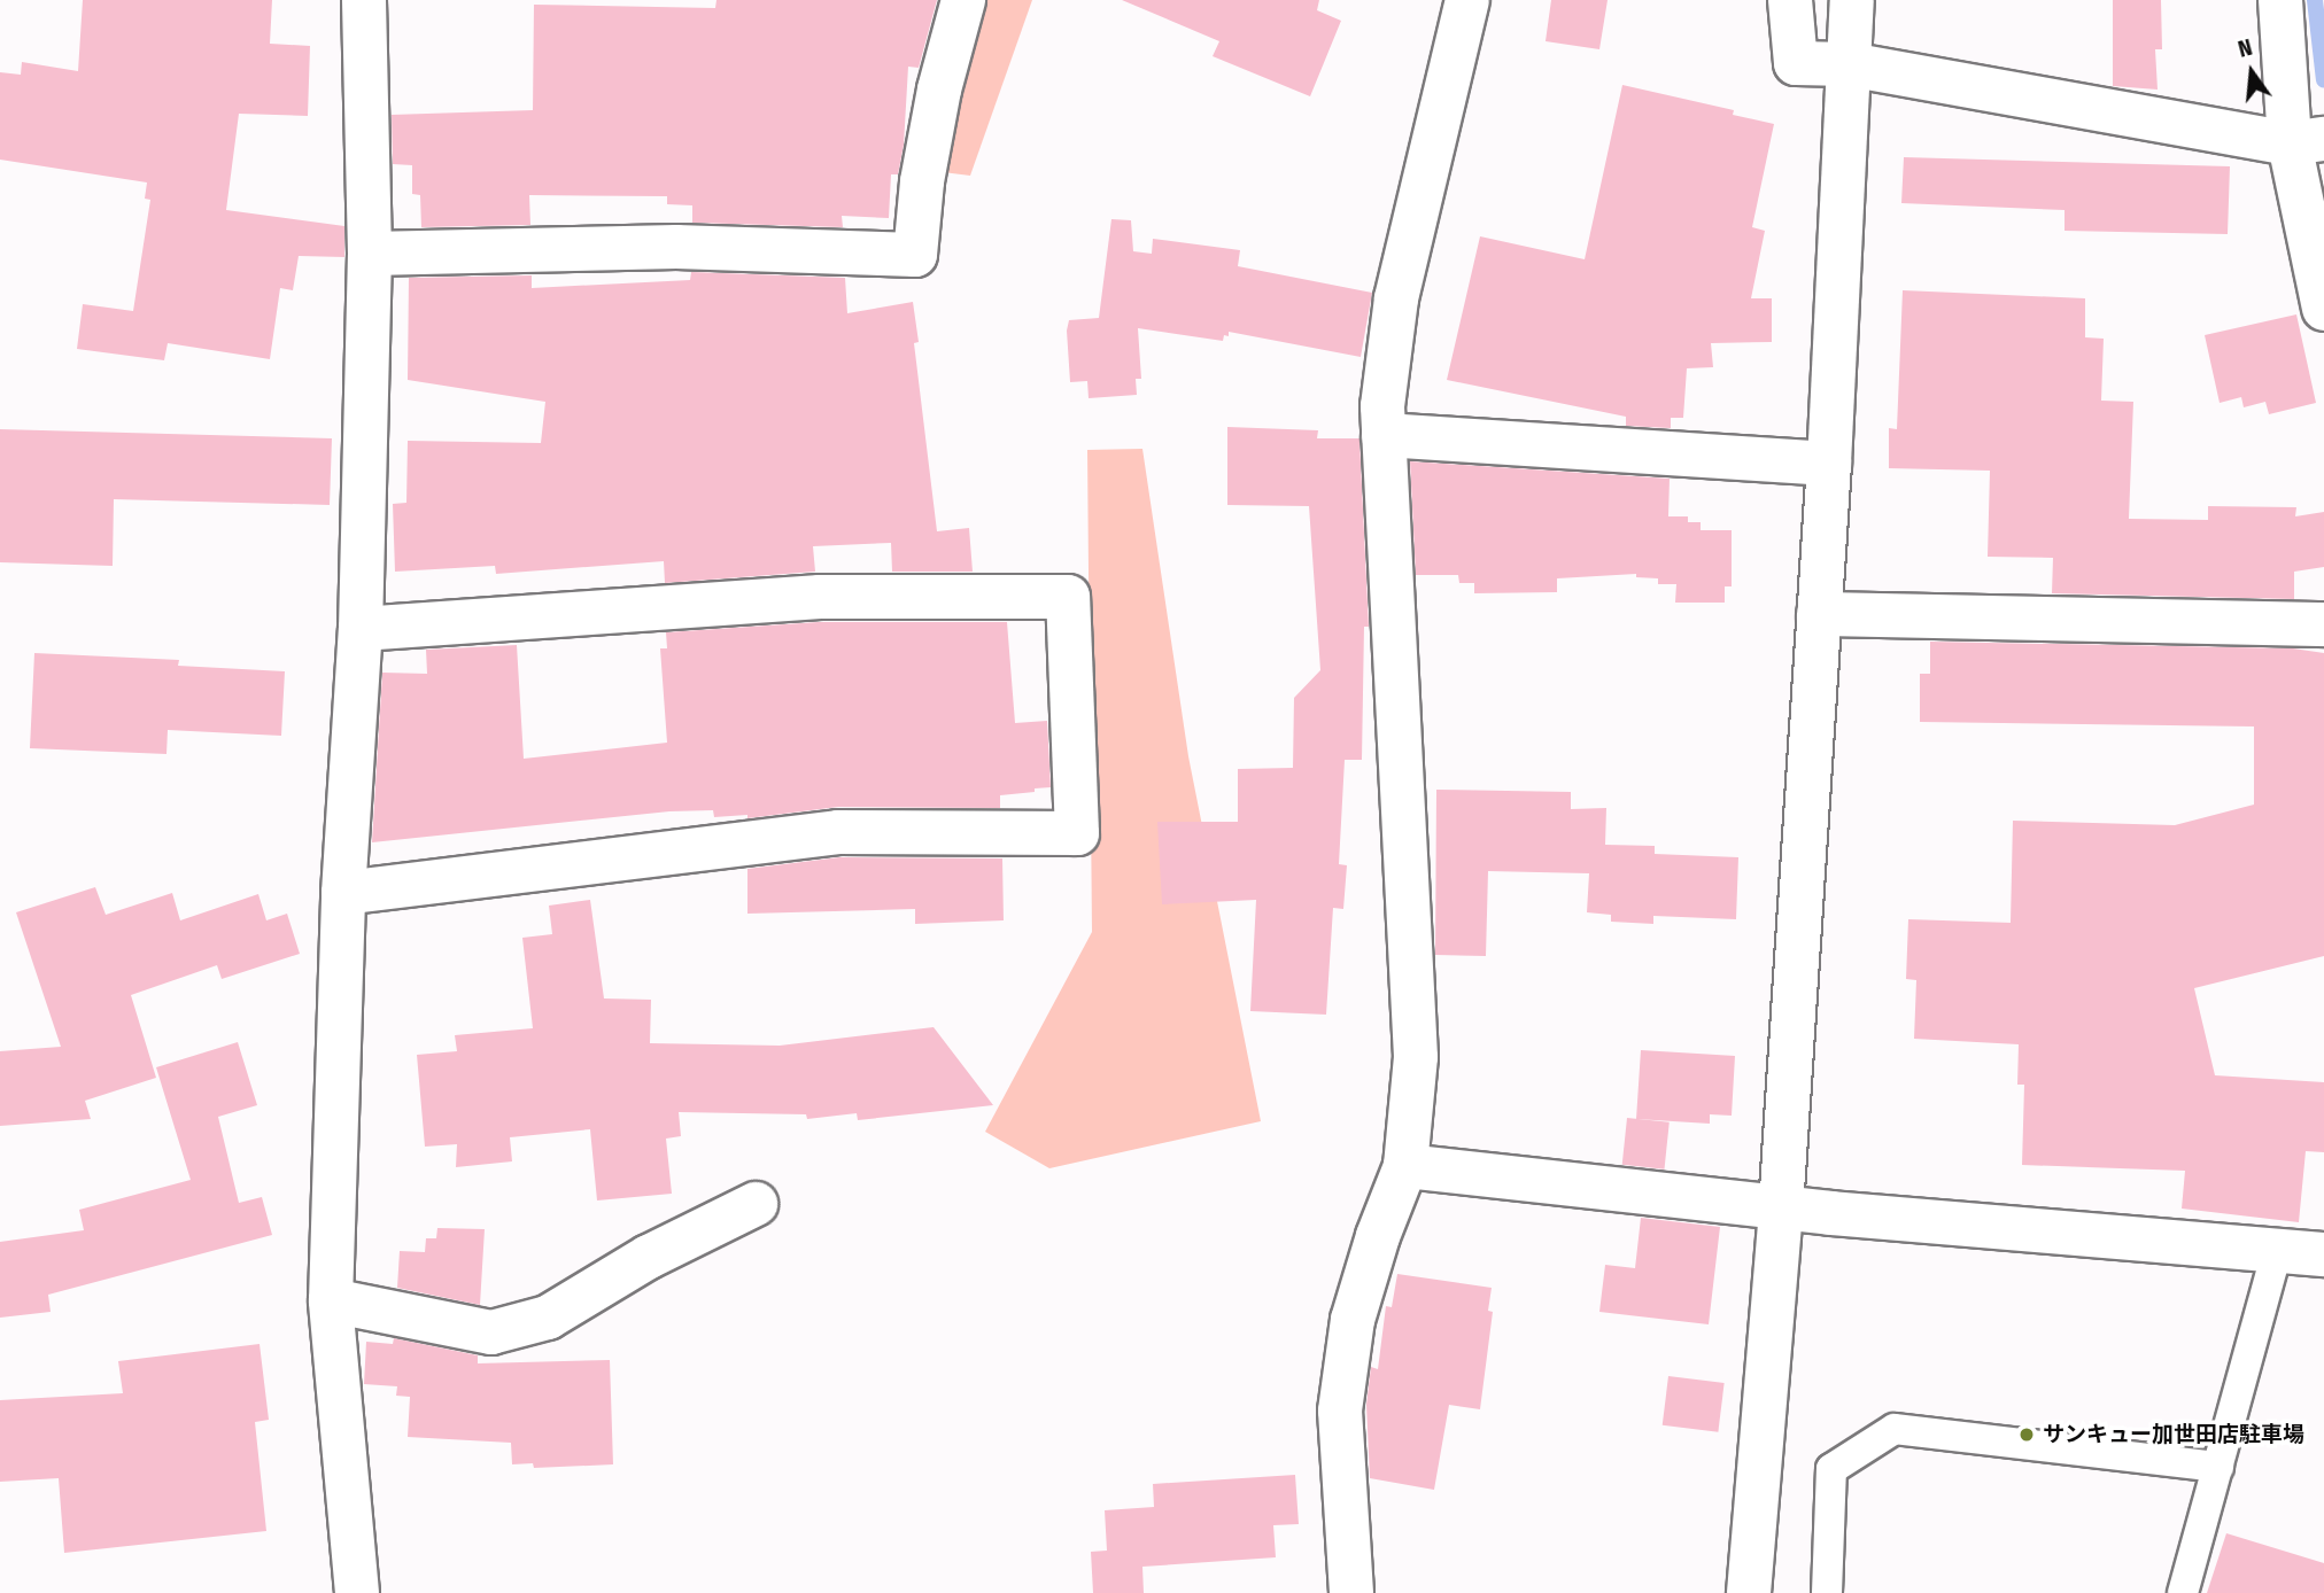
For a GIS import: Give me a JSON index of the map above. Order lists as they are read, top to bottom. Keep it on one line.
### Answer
{"places":["サンキュー加世田店駐車場"],"north":"top"}
